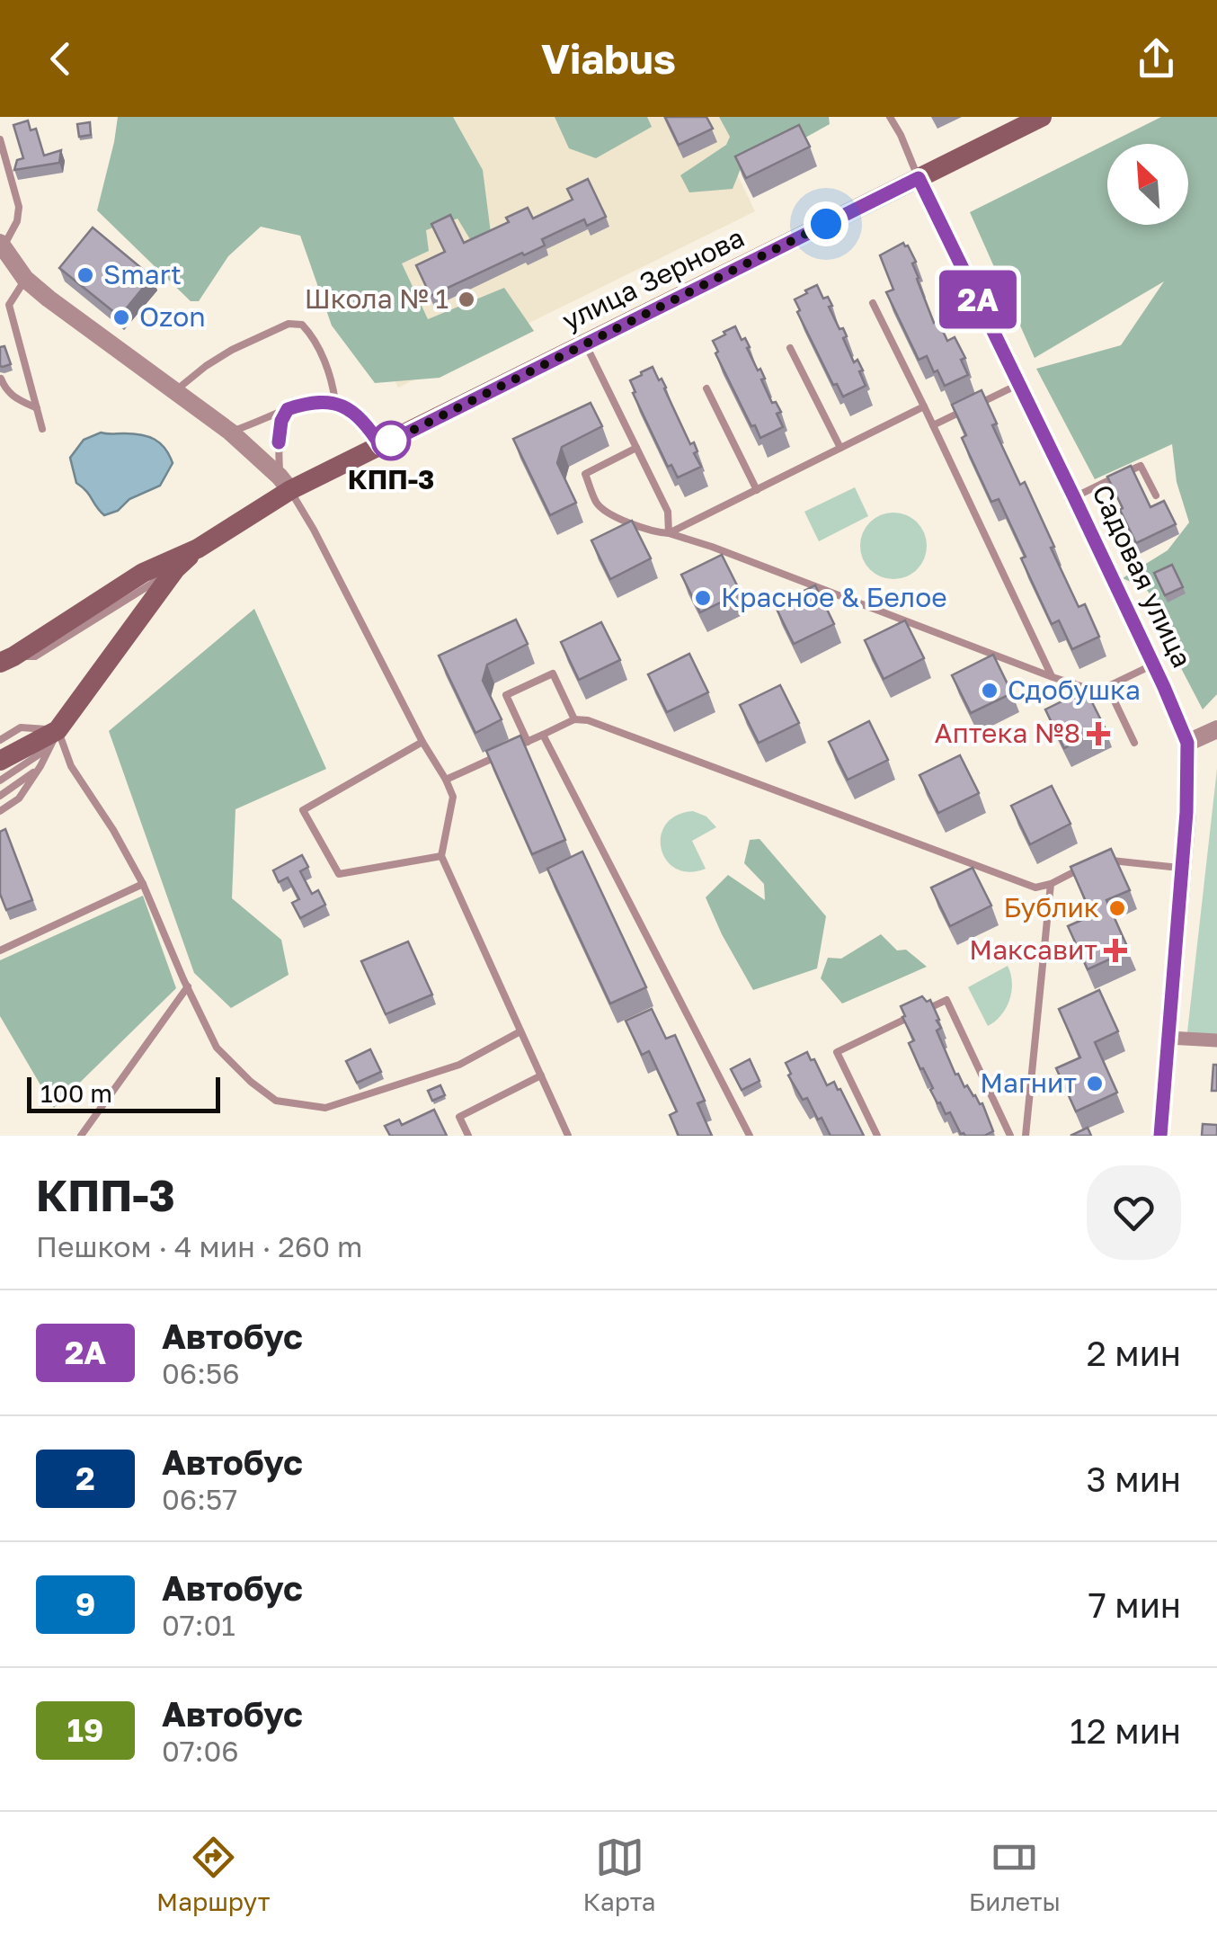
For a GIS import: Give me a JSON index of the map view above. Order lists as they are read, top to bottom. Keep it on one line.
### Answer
{"streets":{"main road":["улица Зернова"],"street":["Садовая улица"]},"crossings":[["улица Зернова","Садовая улица"]],"places":{"other":["Smart","Школа № 1","Ozon","КПП-3","Красное & Белое","Сдобушка","Бублик","Магнит"],"health":["Аптека №8","Максавит"]},"lines":["bus line 2А"],"scale_bar":"100 m","north":"top left","page":{"header":"Viabus","on_map":"2А","scale":"100 m","heading":["КПП-3","Пешком · 4 мин · 260 m"],"list":[{"mark":"2А","name":"Автобус","note":"06:56","value":"2 мин"},{"mark":"2","name":"Автобус","note":"06:57","value":"3 мин"},{"mark":"9","name":"Автобус","note":"07:01","value":"7 мин"},{"mark":"19","name":"Автобус","note":"07:06","value":"12 мин"}],"tabs":["Маршрут","Карта","Билеты"]}}
